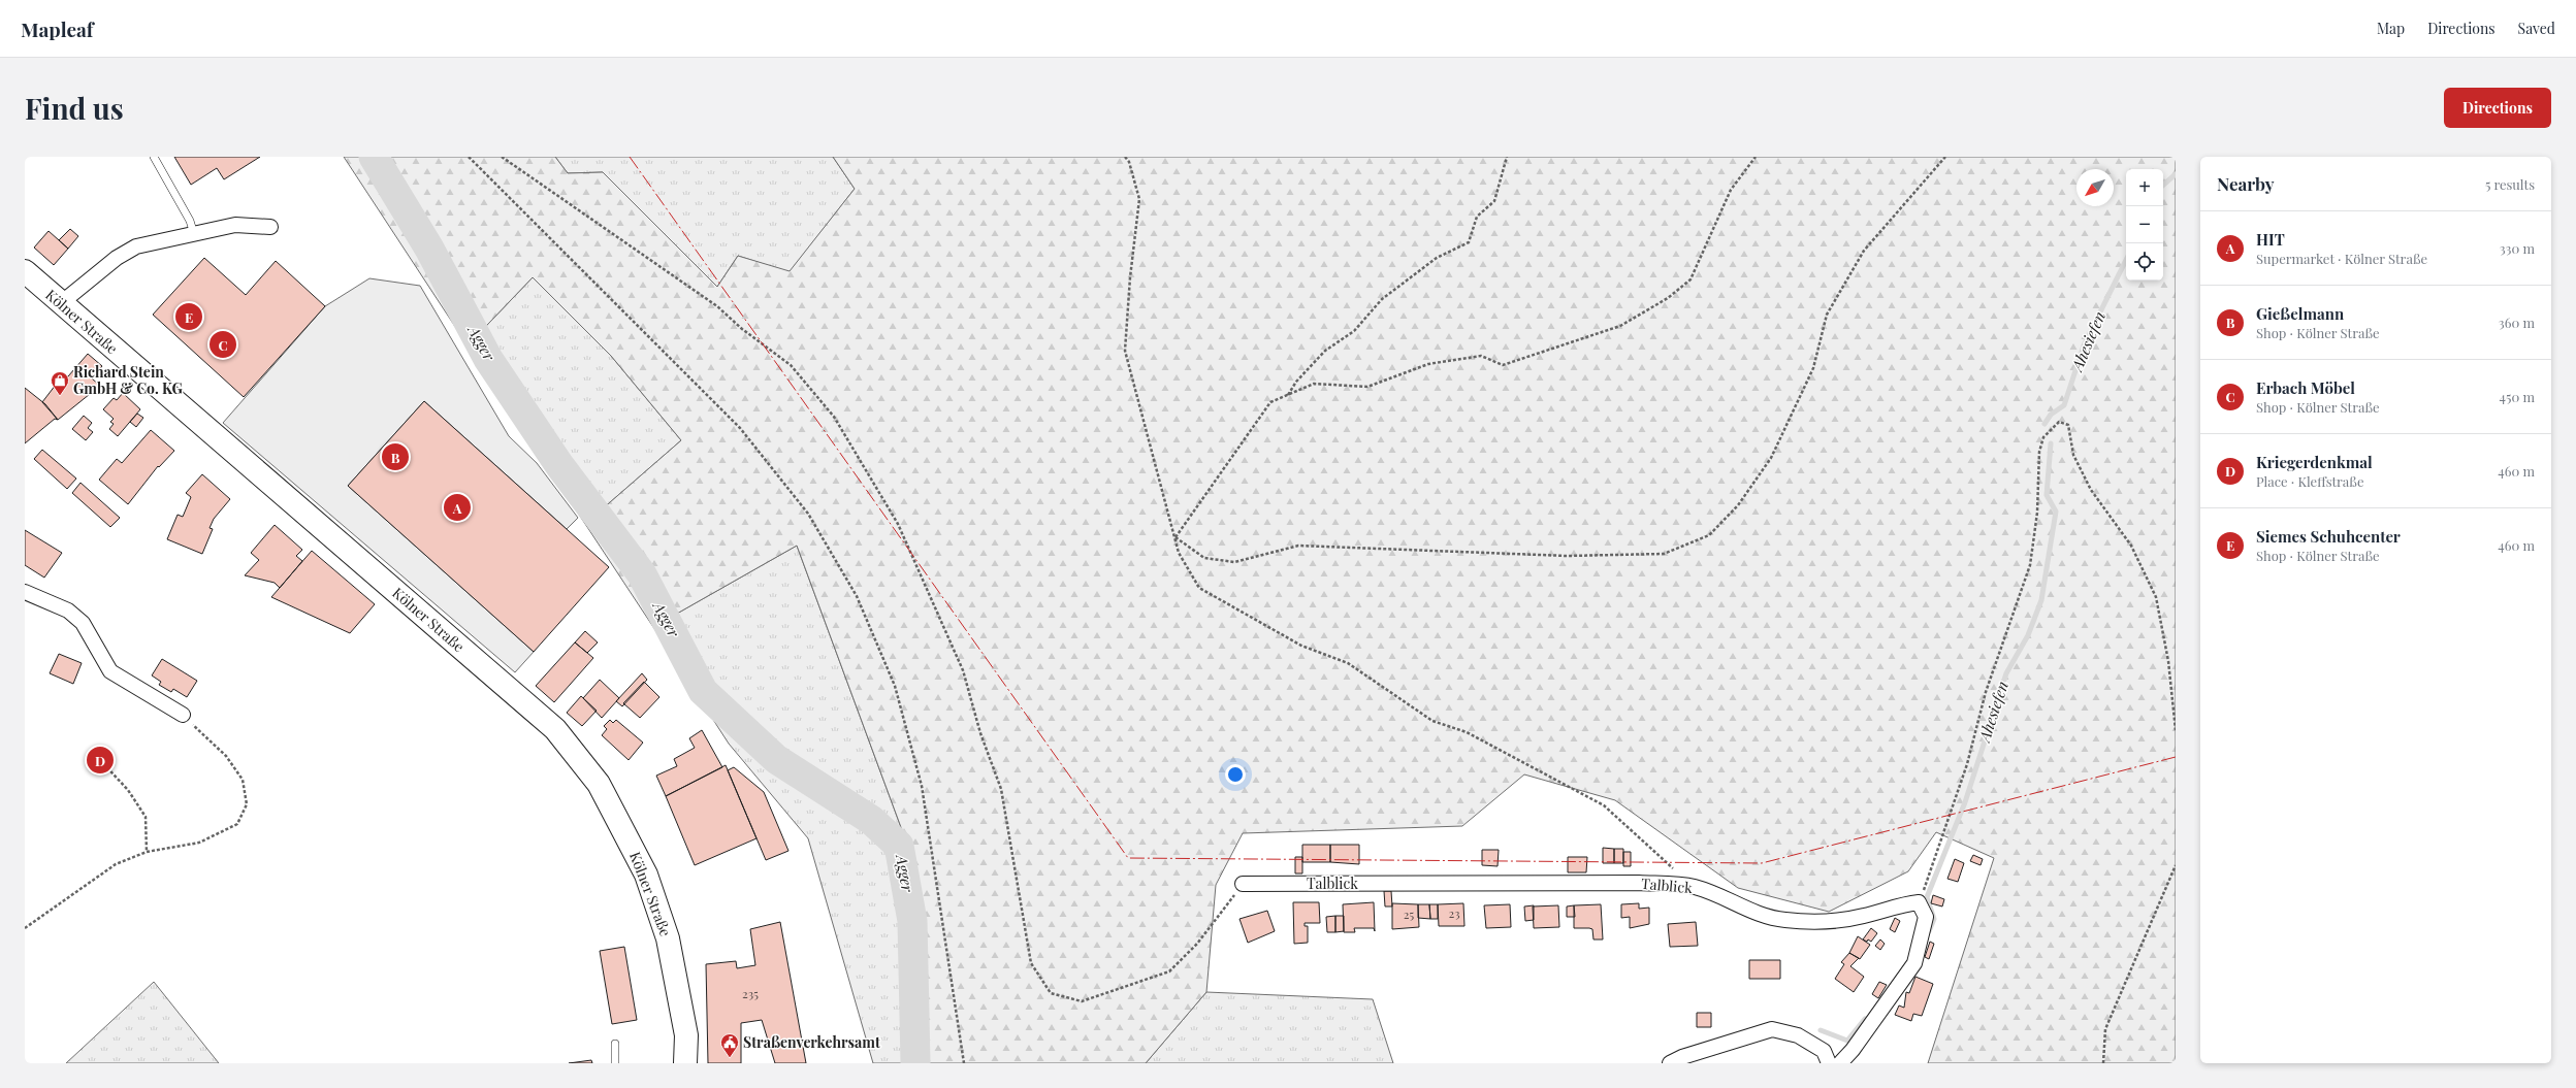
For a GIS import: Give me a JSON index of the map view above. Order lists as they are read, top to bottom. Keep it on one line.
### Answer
{"streets":{"main road":["Kölner Straße"],"street":["Talblick"]},"water":["Ahesiefen","Agger"],"places":{"shop":["Richard Stein GmbH & Co. KG"],"public building":["Straßenverkehrsamt"]},"house_numbers":["23","25","235"],"north":"bottom left","page":{"header":"Mapleaf","nav":["Map","Directions","Saved"],"buttons":"Directions","title":"Find us","heading":["Nearby","5 results"],"map_buttons":["+","−"],"list":[{"mark":"A","name":"HIT","note":"Supermarket · Kölner Straße","value":"330 m"},{"mark":"B","name":"Gießelmann","note":"Shop · Kölner Straße","value":"360 m"},{"mark":"C","name":"Erbach Möbel","note":"Shop · Kölner Straße","value":"450 m"},{"mark":"D","name":"Kriegerdenkmal","note":"Place · Kleffstraße","value":"460 m"},{"mark":"E","name":"Siemes Schuhcenter","note":"Shop · Kölner Straße","value":"460 m"}],"pins":["E","C","B","A","D"]}}
